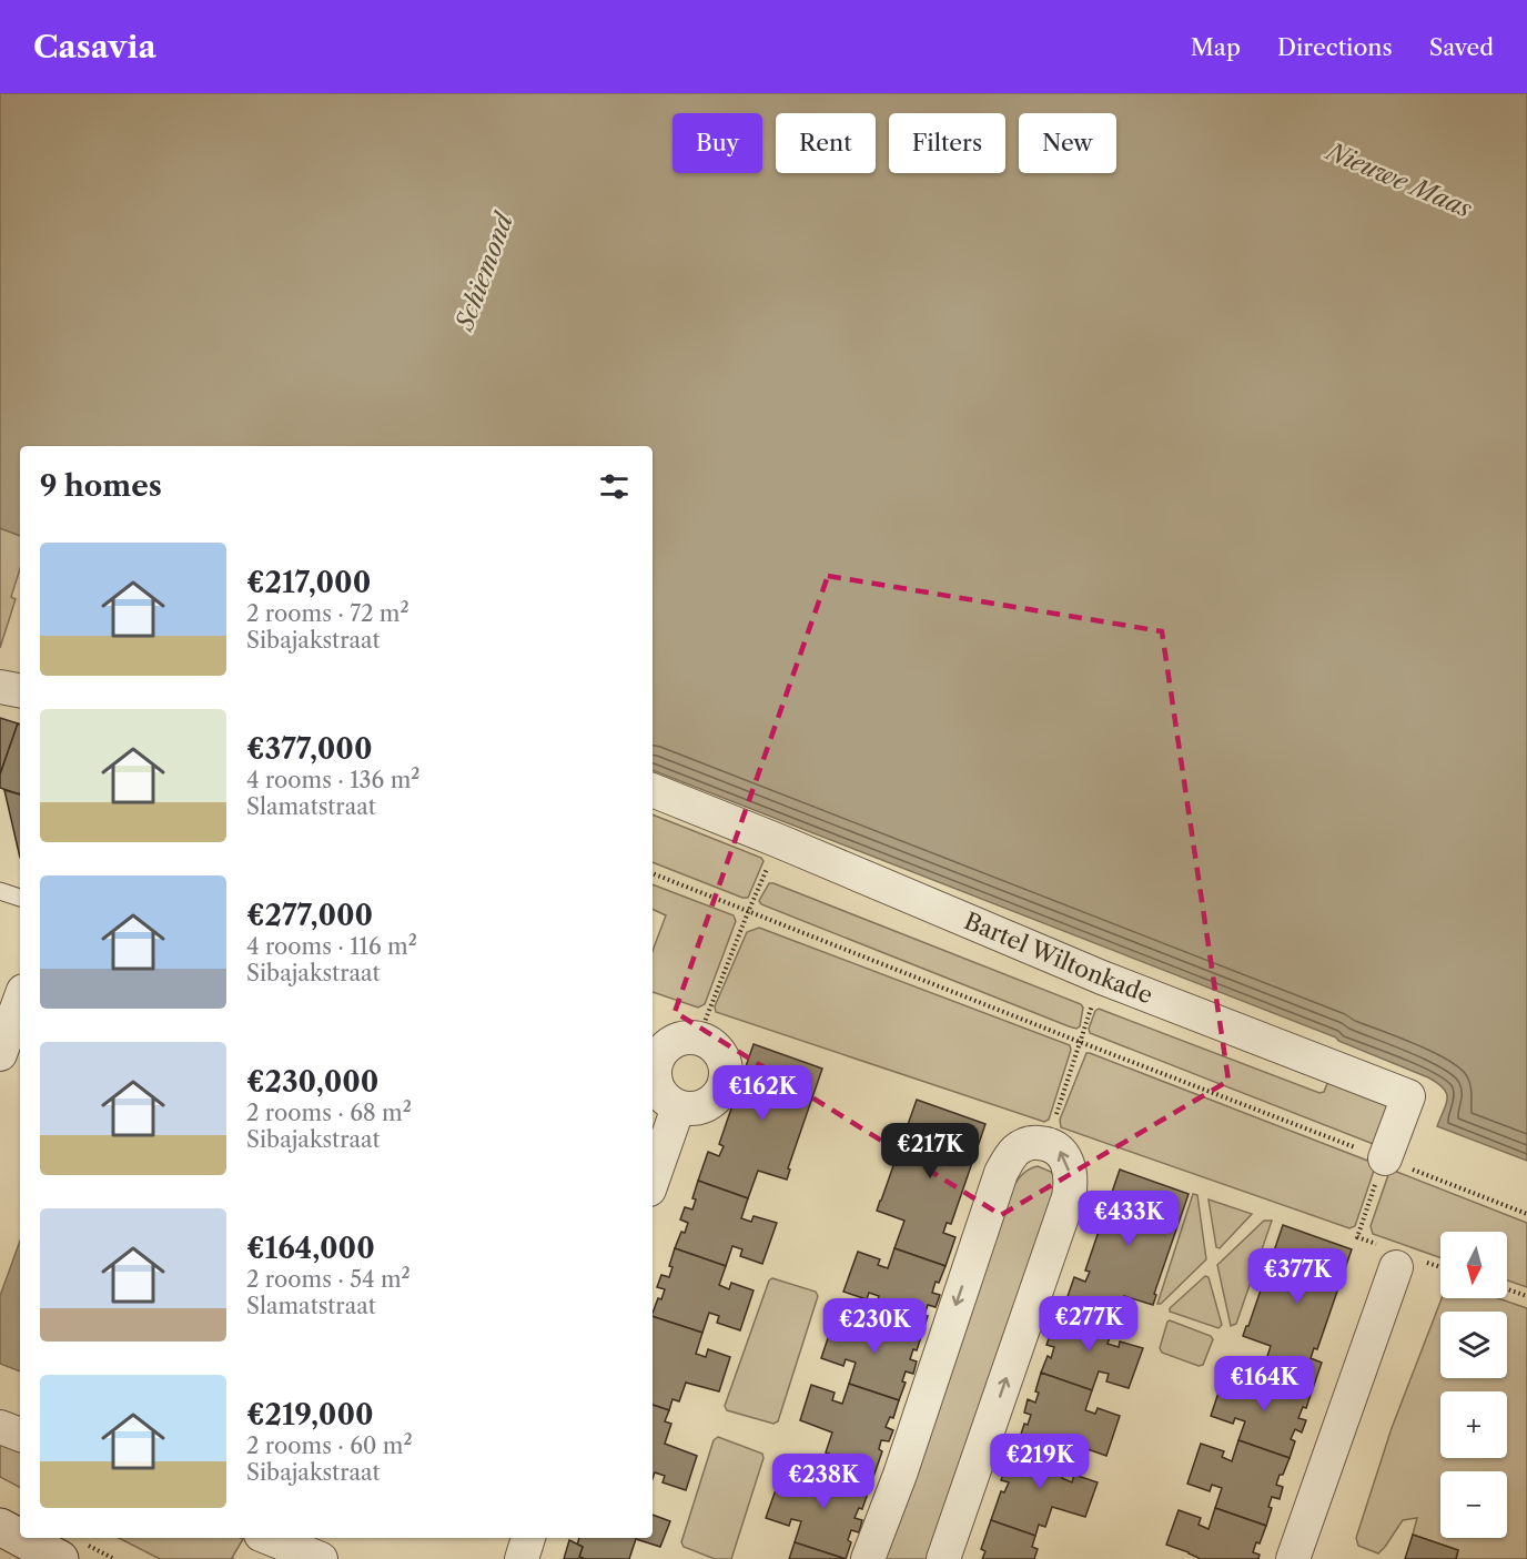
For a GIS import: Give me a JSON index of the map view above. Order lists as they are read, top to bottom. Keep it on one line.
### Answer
{"streets":{"street":["Bartel Wiltonkade"]},"water":["Nieuwe Maas","Schiemond"],"north":"bottom","page":{"header":"Casavia","nav":["Map","Directions","Saved"],"chip":["Buy","Rent","Filters","New"],"heading":"9 homes","list":[{"name":"€217,000","note":"2 rooms · 72 m² · Sibajakstraat"},{"name":"€377,000","note":"4 rooms · 136 m² · Slamatstraat"},{"name":"€277,000","note":"4 rooms · 116 m² · Sibajakstraat"},{"name":"€230,000","note":"2 rooms · 68 m² · Sibajakstraat"},{"name":"€164,000","note":"2 rooms · 54 m² · Slamatstraat"},{"name":"€219,000","note":"2 rooms · 60 m² · Sibajakstraat"}],"price":["€162K","€217K","€433K","€377K","€277K","€230K","€164K","€219K","€238K"],"map_buttons":["+","−"]}}
